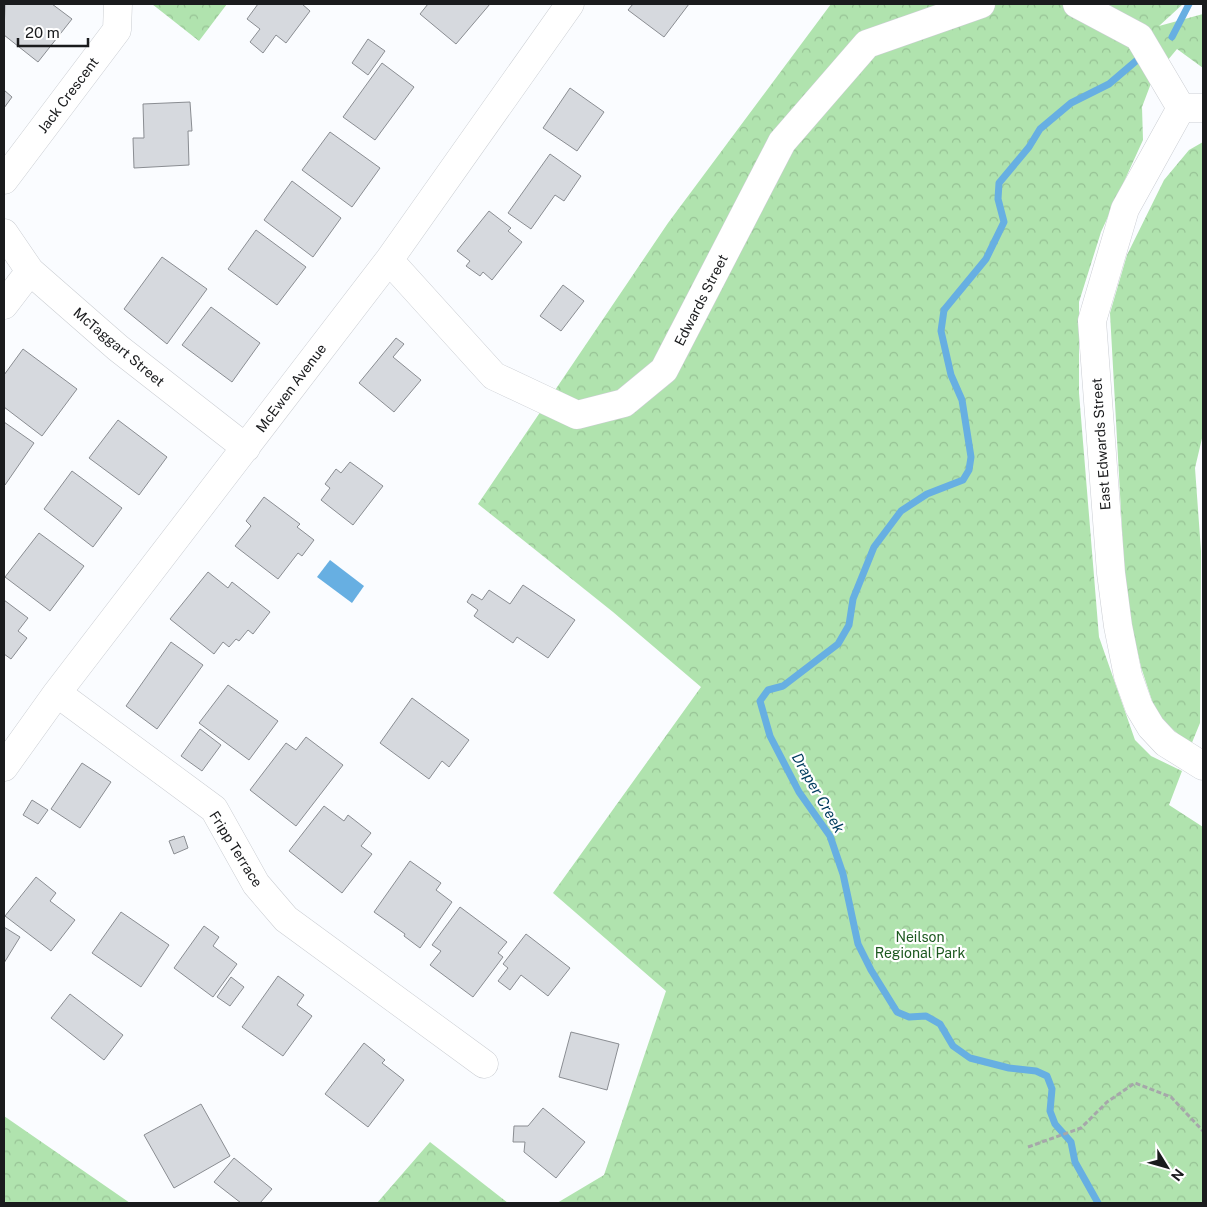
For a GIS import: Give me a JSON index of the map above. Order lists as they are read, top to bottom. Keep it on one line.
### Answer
{"streets":{"street":["Jack Crescent","Edwards Street","McTaggart Street","McEwen Avenue","East Edwards Street","Fripp Terrace"]},"crossings":[["Edwards Street","McEwen Avenue"],["McTaggart Street","McEwen Avenue"],["McEwen Avenue","Fripp Terrace"]],"water":["Draper Creek"],"parks":["Neilson Regional Park"],"scale_bar":"20 m","north":"bottom right"}
